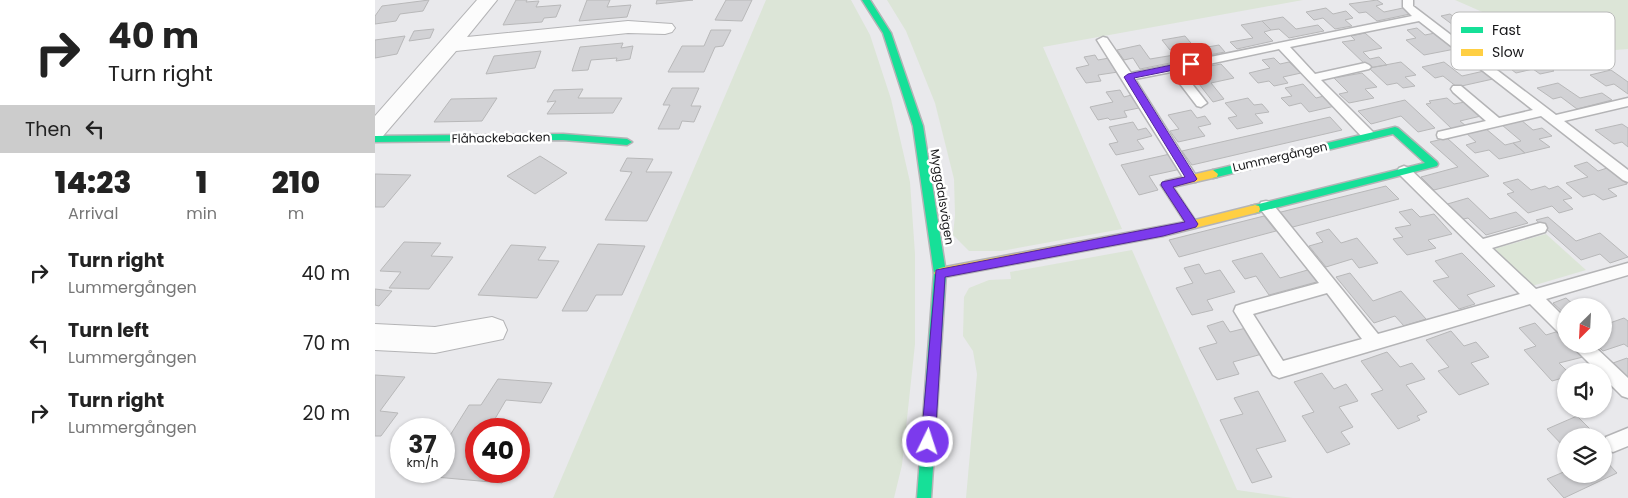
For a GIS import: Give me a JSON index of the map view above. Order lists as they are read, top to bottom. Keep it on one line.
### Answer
{"streets":{"street":["Flåhackebacken","Lummergången","Myggdalsvägen"]},"crossings":[["Lummergången","Myggdalsvägen"]],"legend":["Fast","Slow"],"north":"bottom left","page":{"turn":["40 m","Turn right"],"then":"Then","eta":["14:23","Arrival","1","min","210","m"],"list":[{"name":"Turn right","note":"Lummergången","value":"40 m"},{"name":"Turn left","note":"Lummergången","value":"70 m"},{"name":"Turn right","note":"Lummergången","value":"20 m"}],"speed":"37 km/h","limit":"40"}}
